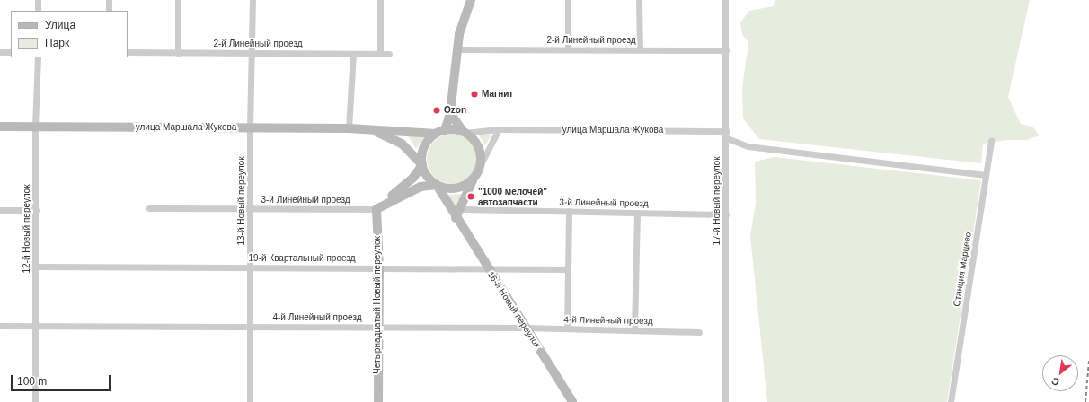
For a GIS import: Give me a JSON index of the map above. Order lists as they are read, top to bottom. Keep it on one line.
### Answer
{"streets":{"main road":["улица Маршала Жукова","Четырнадцатый Новый переулок","16-й Новый переулок"],"street":["2-й Линейный проезд","3-й Линейный проезд","13-й Новый переулок","17-й Новый переулок","12-й Новый переулок","19-й Квартальный проезд","Станция Марцево","4-й Линейный проезд"]},"crossings":[["2-й Линейный проезд","13-й Новый переулок"],["2-й Линейный проезд","17-й Новый переулок"],["улица Маршала Жукова","13-й Новый переулок"],["улица Маршала Жукова","17-й Новый переулок"],["улица Маршала Жукова","12-й Новый переулок"],["улица Маршала Жукова","16-й Новый переулок"],["3-й Линейный проезд","13-й Новый переулок"],["3-й Линейный проезд","17-й Новый переулок"],["3-й Линейный проезд","Четырнадцатый Новый переулок"],["13-й Новый переулок","19-й Квартальный проезд"],["13-й Новый переулок","4-й Линейный проезд"],["12-й Новый переулок","19-й Квартальный проезд"],["12-й Новый переулок","4-й Линейный проезд"],["19-й Квартальный проезд","Четырнадцатый Новый переулок"],["19-й Квартальный проезд","16-й Новый переулок"],["Четырнадцатый Новый переулок","4-й Линейный проезд"],["16-й Новый переулок","4-й Линейный проезд"]],"places":["Магнит","Ozon","\"1000 мелочей\" автозапчасти"],"legend":["Улица","Парк"],"scale_bar":"100 m","north":"bottom left"}
